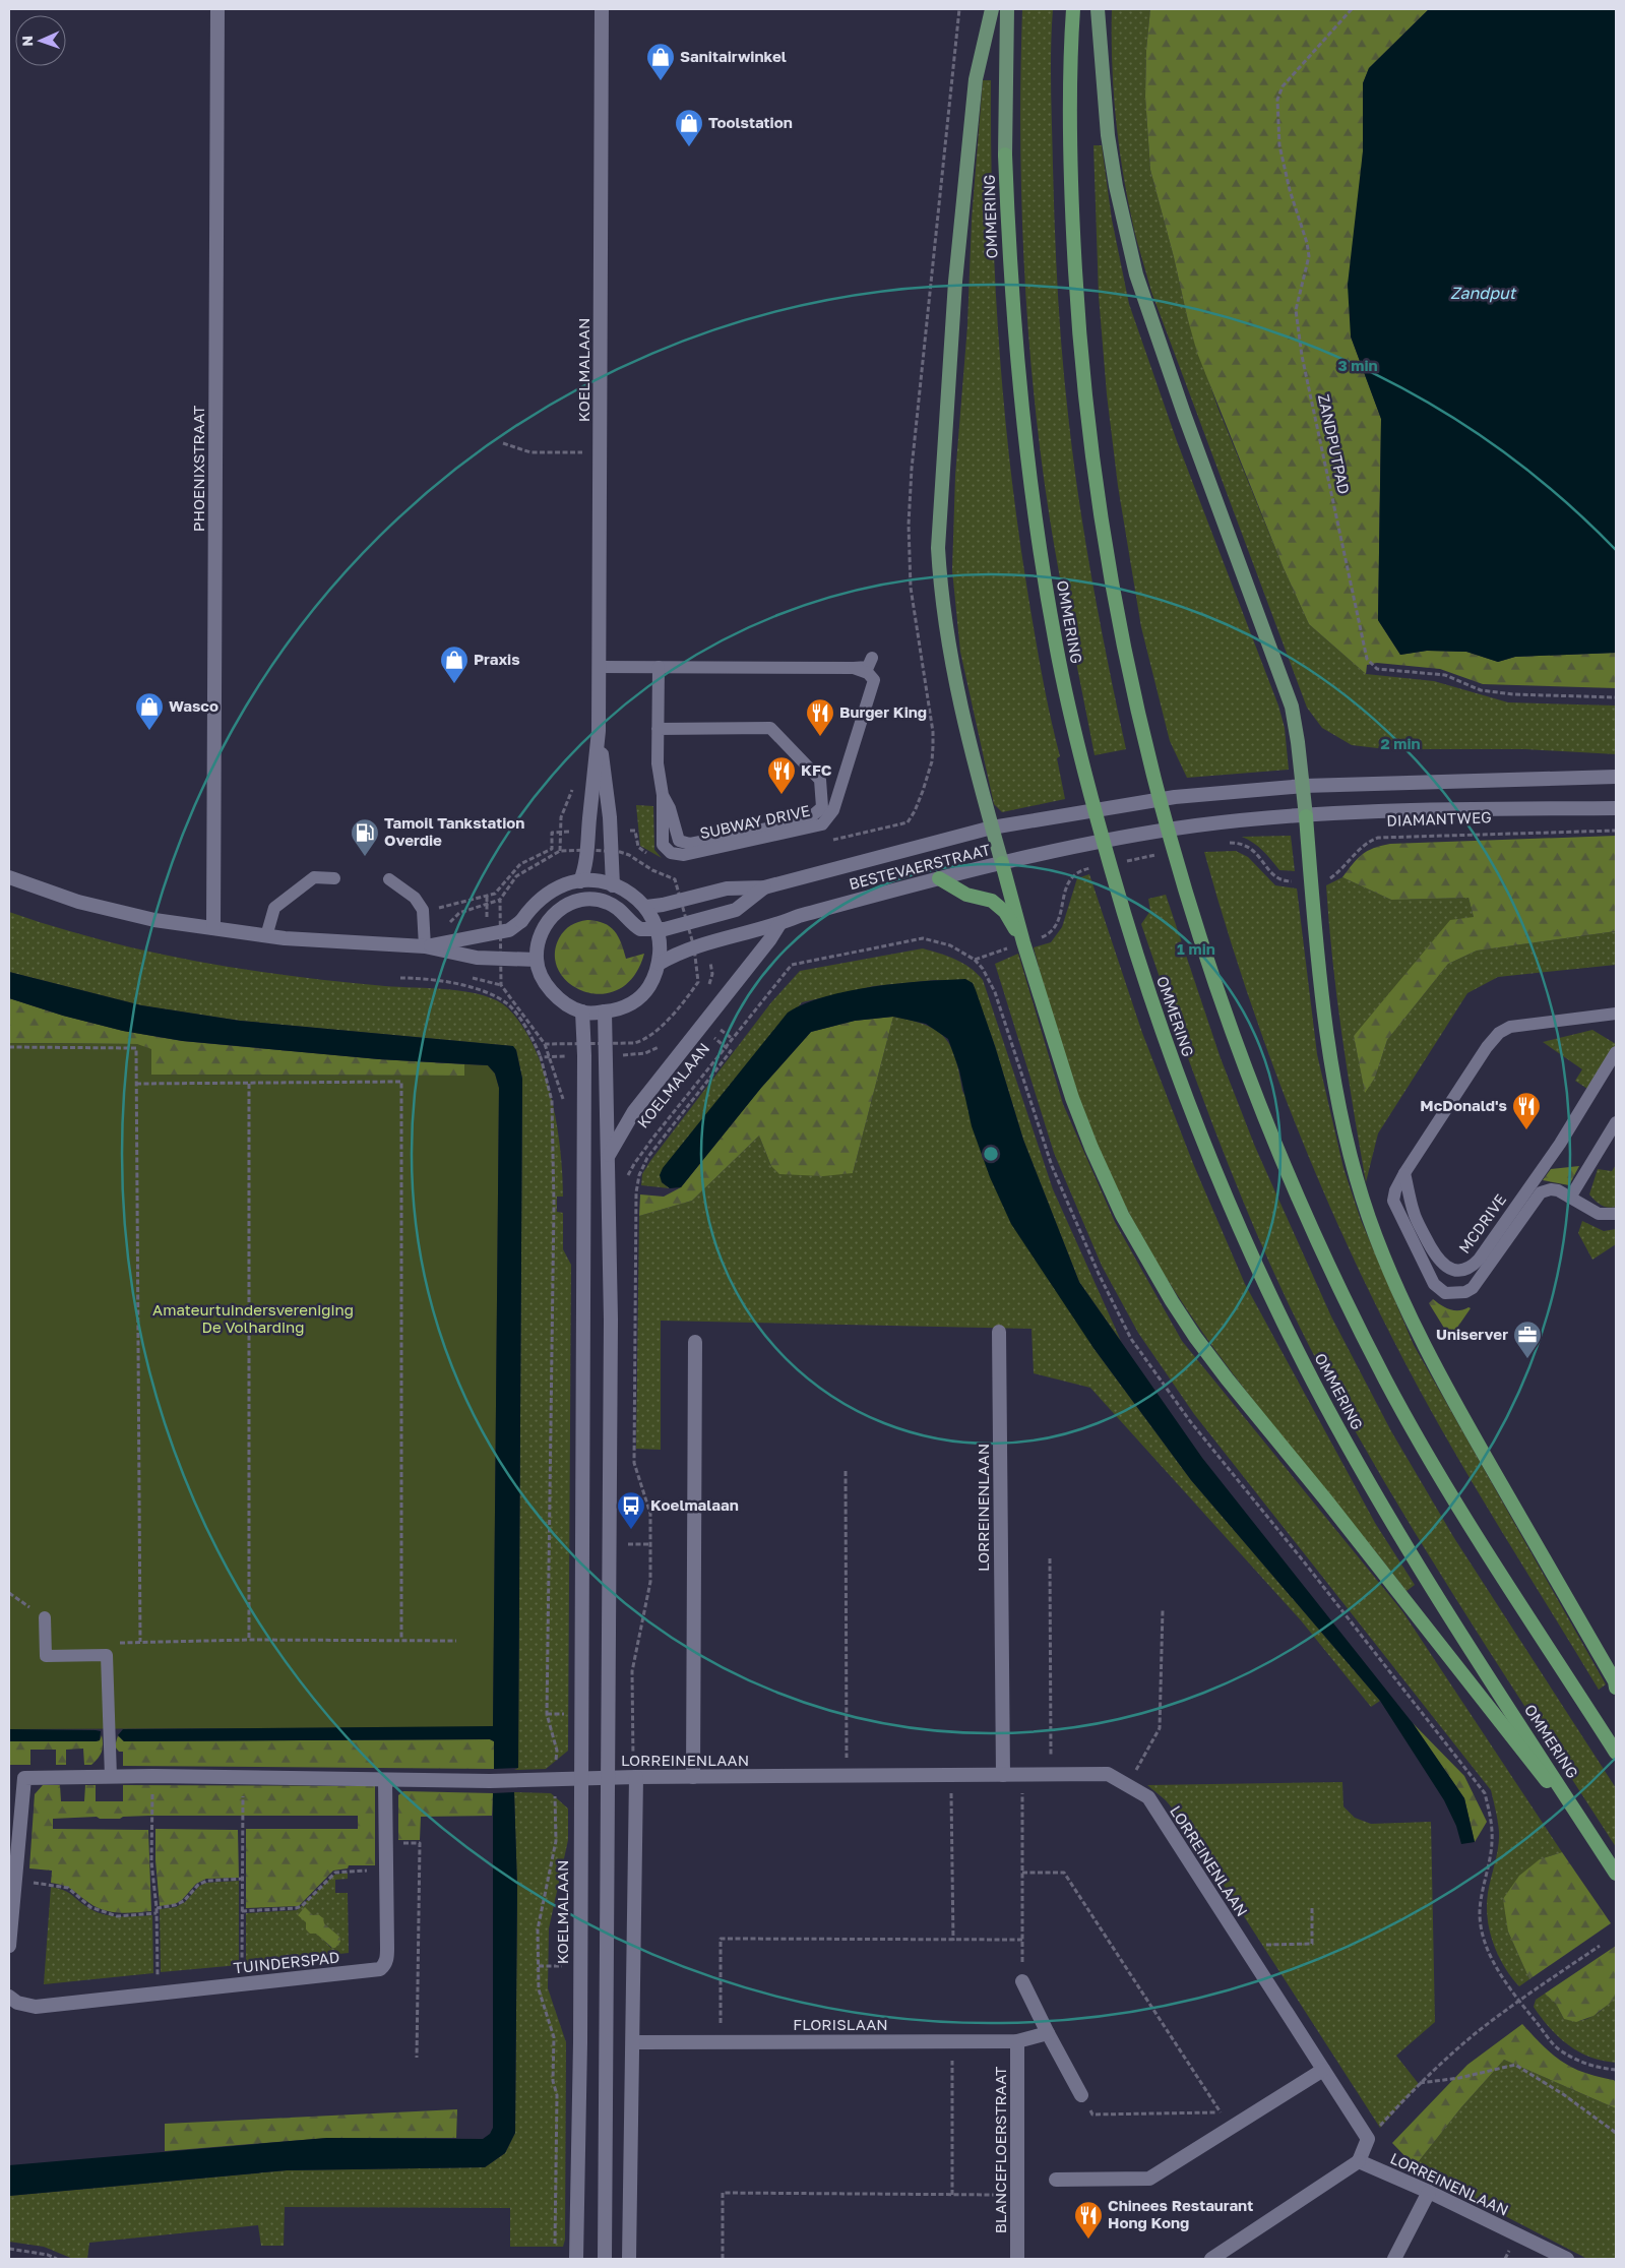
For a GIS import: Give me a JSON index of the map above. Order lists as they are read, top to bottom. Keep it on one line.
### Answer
{"streets":{"highway":["OMMERING"],"street":["KOELMALAAN","PHOENIXSTRAAT","DIAMANTWEG","BESTEVAERSTRAAT","LORREINENLAAN","TUINDERSPAD","FLORISLAAN","BLANCEFLOERSTRAAT"],"lane":["SUBWAY DRIVE","MCDRIVE"],"path":["ZANDPUTPAD"]},"crossings":[["KOELMALAAN","BESTEVAERSTRAAT"],["KOELMALAAN","LORREINENLAAN"],["DIAMANTWEG","BESTEVAERSTRAAT"],["FLORISLAAN","BLANCEFLOERSTRAAT"]],"water":["Zandput"],"parks":["Amateurtuindersvereniging De Volharding"],"places":{"shop":["Sanitairwinkel","Toolstation","Praxis","Wasco"],"restaurant":["Burger King","KFC","McDonald's","Chinees Restaurant Hong Kong"],"fuel station":["Tamoil Tankstation Overdie"],"office":["Uniserver"],"bus stop":["Koelmalaan"]},"north":"left","rings":["3 min","2 min","1 min"]}
